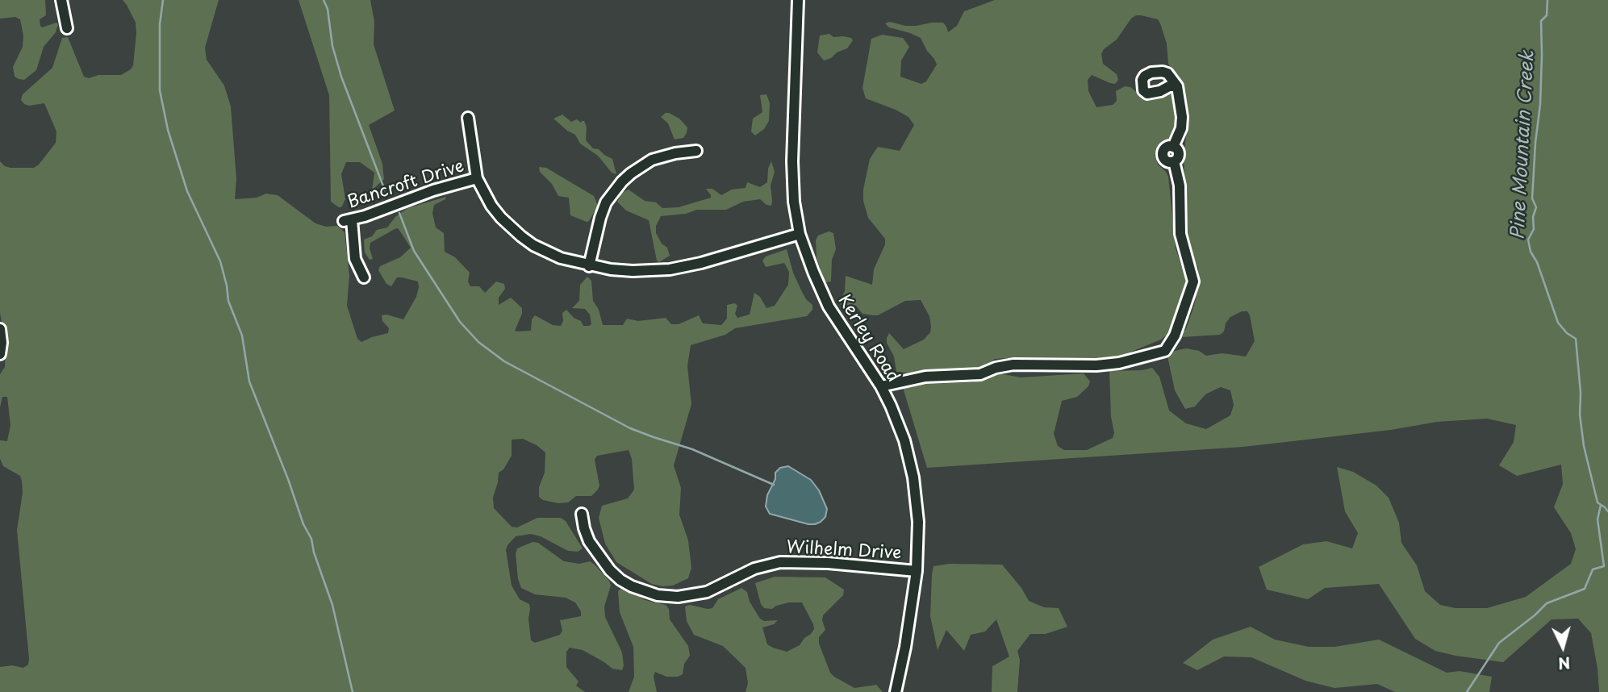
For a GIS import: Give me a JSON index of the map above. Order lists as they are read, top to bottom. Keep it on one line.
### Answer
{"streets":{"street":["Bancroft Drive","Kerley Road","Wilhelm Drive"]},"crossings":[["Kerley Road","Wilhelm Drive"]],"water":["Pine Mountain Creek"],"north":"bottom"}
